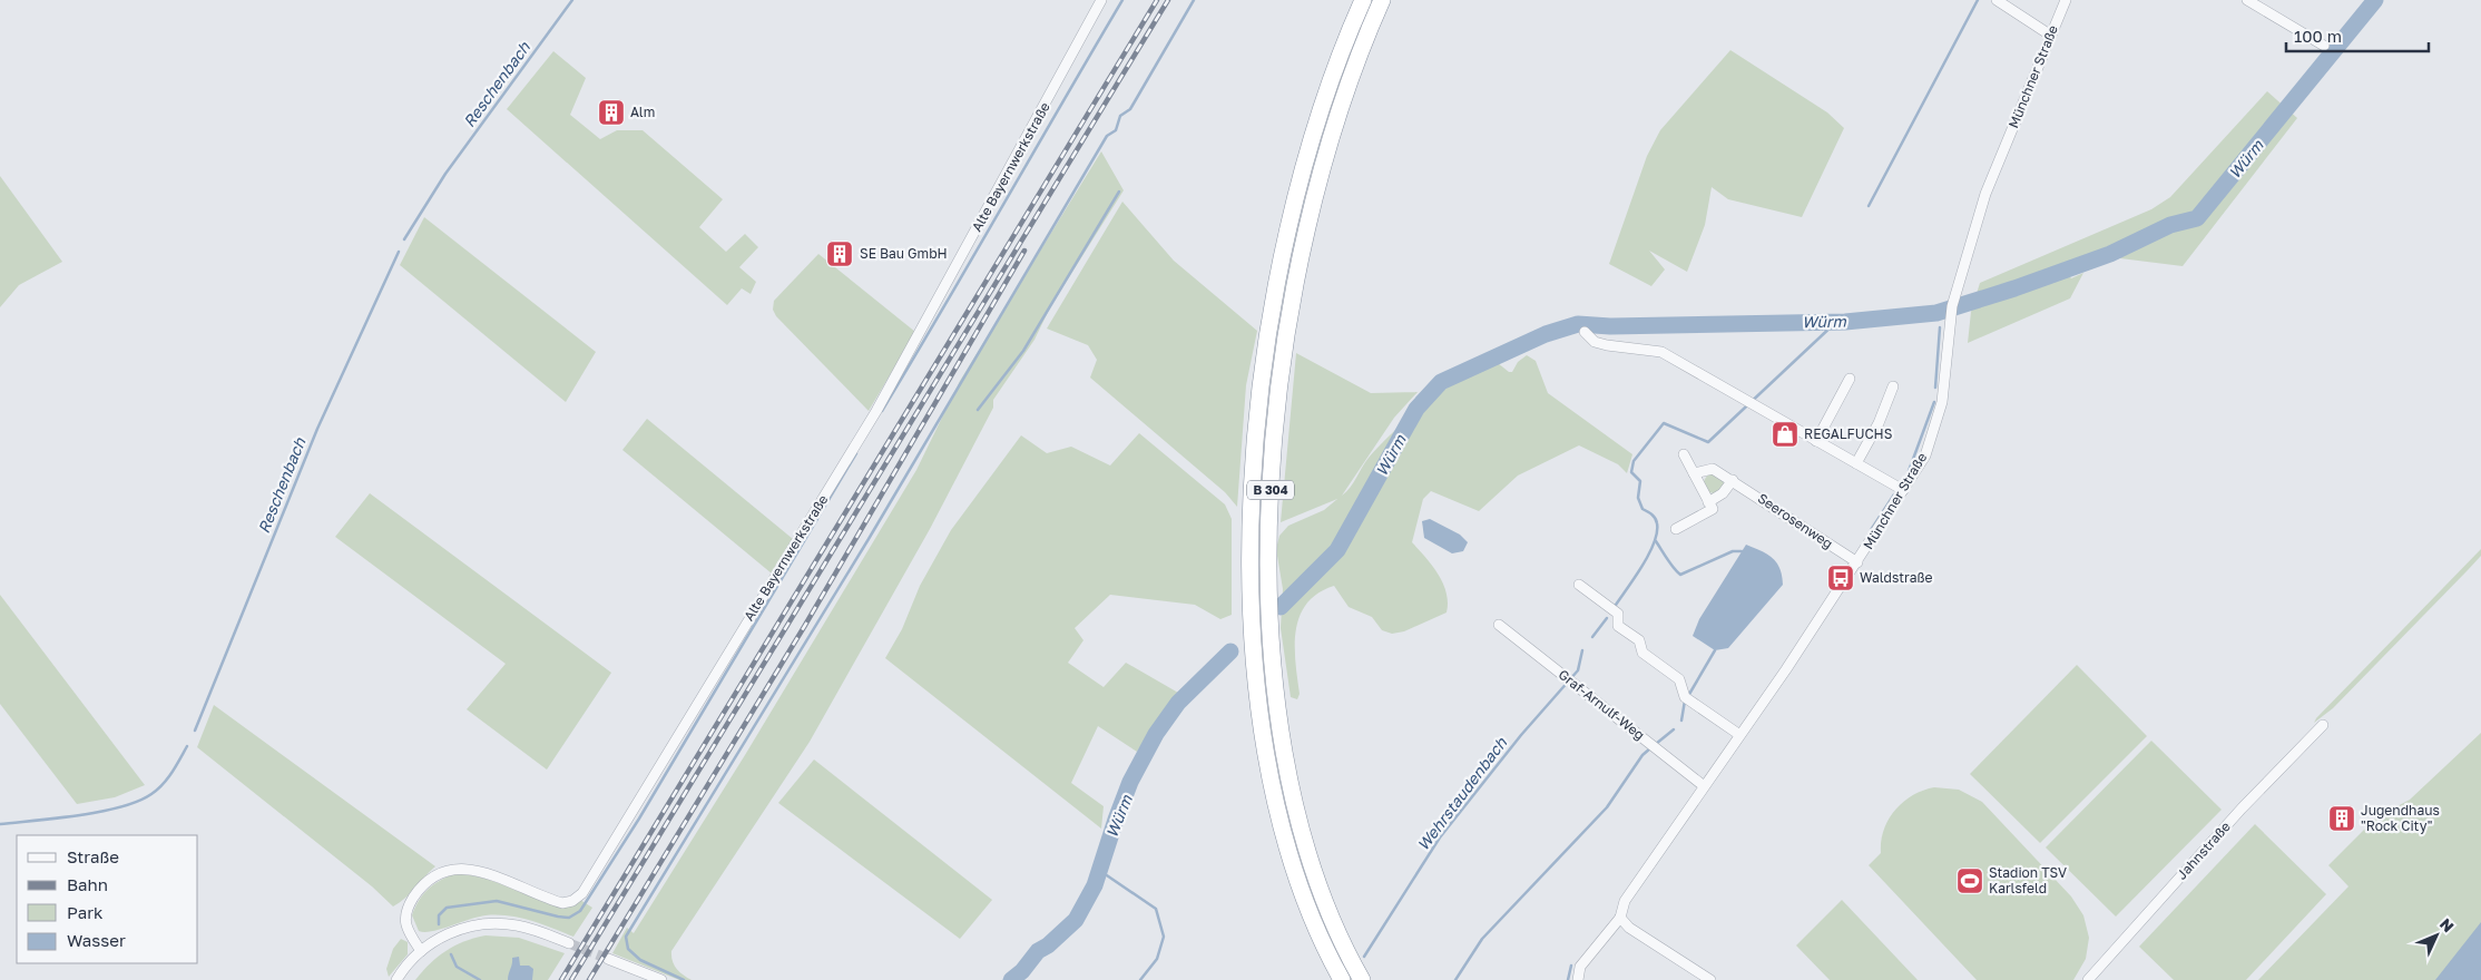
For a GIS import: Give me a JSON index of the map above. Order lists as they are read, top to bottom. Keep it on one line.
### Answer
{"streets":{"highway":["B 304"],"street":["Münchner Straße","Alte Bayernwerkstraße","Seerosenweg","Graf-Arnulf-Weg","Jahnstraße"]},"crossings":[["Münchner Straße","Seerosenweg"],["Münchner Straße","Graf-Arnulf-Weg"]],"water":["Reschenbach","Würm","Wehrstaudenbach"],"places":{"building":["Alm","SE Bau GmbH","Jugendhaus \"Rock City\""],"shop":["REGALFUCHS"],"bus stop":["Waldstraße"],"sports":["Stadion TSV Karlsfeld"]},"legend":["Straße","Bahn","Park","Wasser"],"scale_bar":"100 m","north":"top right"}
